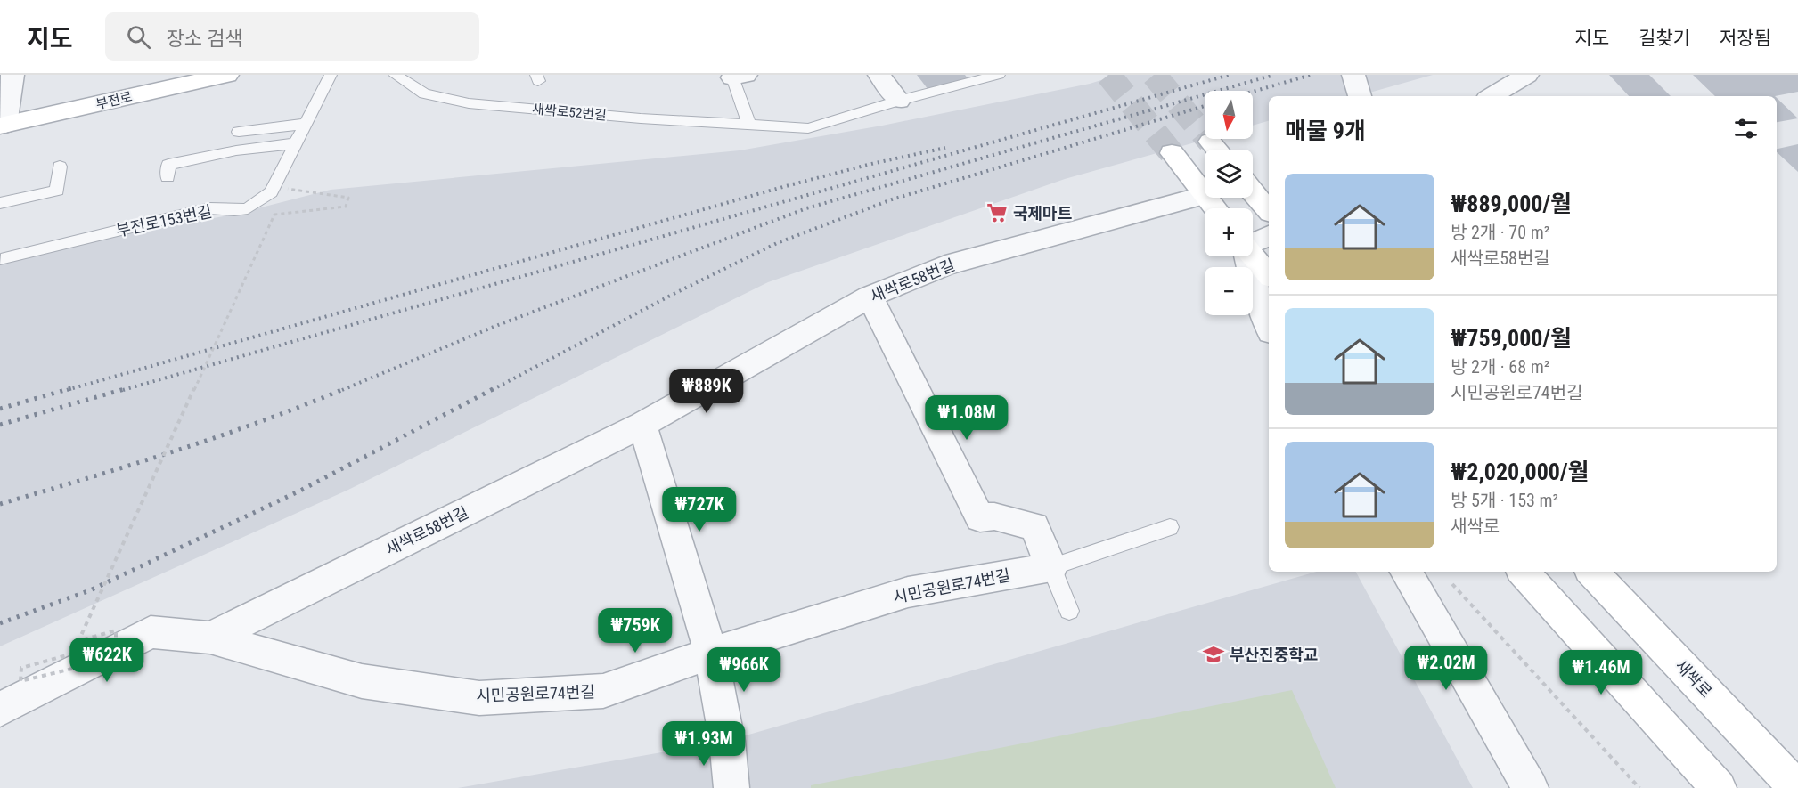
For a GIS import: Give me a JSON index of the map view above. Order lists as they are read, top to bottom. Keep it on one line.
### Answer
{"streets":{"main road":["부전로","새싹로"],"street":["새싹로58번길","시민공원로74번길"],"lane":["새싹로52번길","부전로153번길"]},"crossings":[["새싹로58번길","시민공원로74번길"]],"places":{"supermarket":["국제마트"],"school or university":["부산진중학교"]},"north":"bottom","page":{"header":"지도","search":"장소 검색","nav":["지도","길찾기","저장됨"],"map_buttons":["+","−"],"heading":"매물 9개","list":[{"name":"₩889,000/월","note":"방 2개 · 70 m² · 새싹로58번길"},{"name":"₩759,000/월","note":"방 2개 · 68 m² · 시민공원로74번길"},{"name":"₩2,020,000/월","note":"방 5개 · 153 m² · 새싹로"}],"price":["₩889K","₩1.08M","₩727K","₩759K","₩622K","₩2.02M","₩966K","₩1.46M","₩1.93M"]}}
